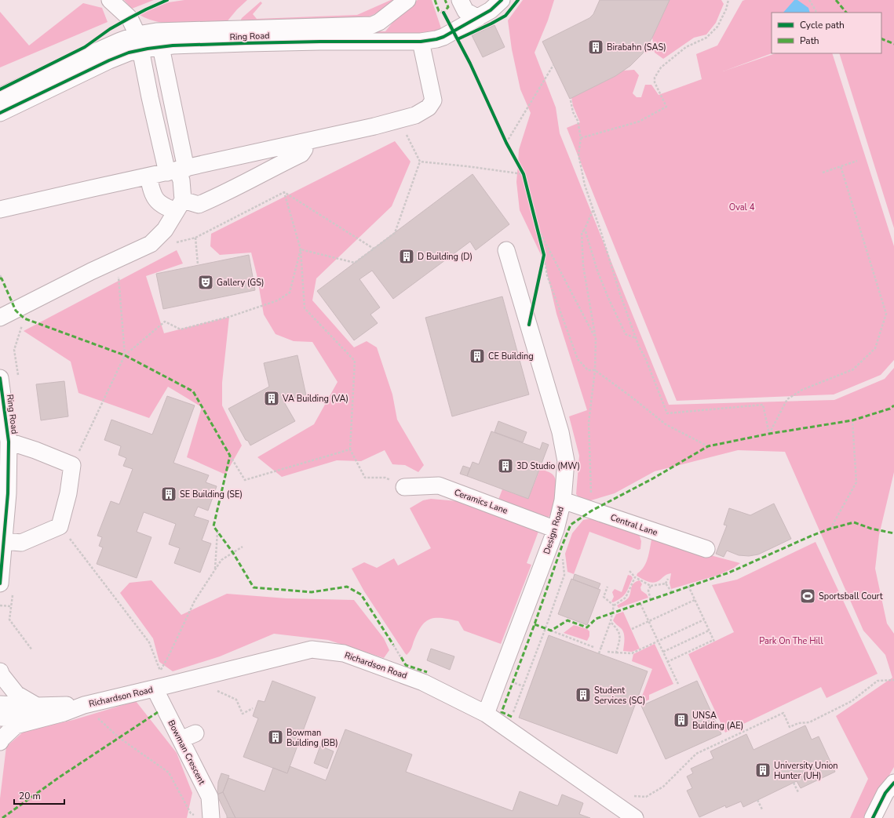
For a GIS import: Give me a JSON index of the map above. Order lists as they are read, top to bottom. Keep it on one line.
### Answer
{"streets":{"street":["Ring Road","Ceramics Lane","Central Lane","Design Road","Richardson Road","Bowman Crescent"]},"crossings":[["Ceramics Lane","Design Road"],["Central Lane","Design Road"],["Design Road","Richardson Road"],["Richardson Road","Bowman Crescent"]],"parks":["Oval 4","Park On The Hill"],"places":{"building":["Birabahn (SAS)","D Building (D)","CE Building","VA Building (VA)","3D Studio (MW)","SE Building (SE)","Student Services (SC)","UNSA Building (AE)","Bowman Building (BB)","University Union Hunter (UH)"],"theatre":["Gallery (GS)"],"sports":["Sportsball Court"]},"legend":["Cycle path","Path"],"scale_bar":"20 m"}
